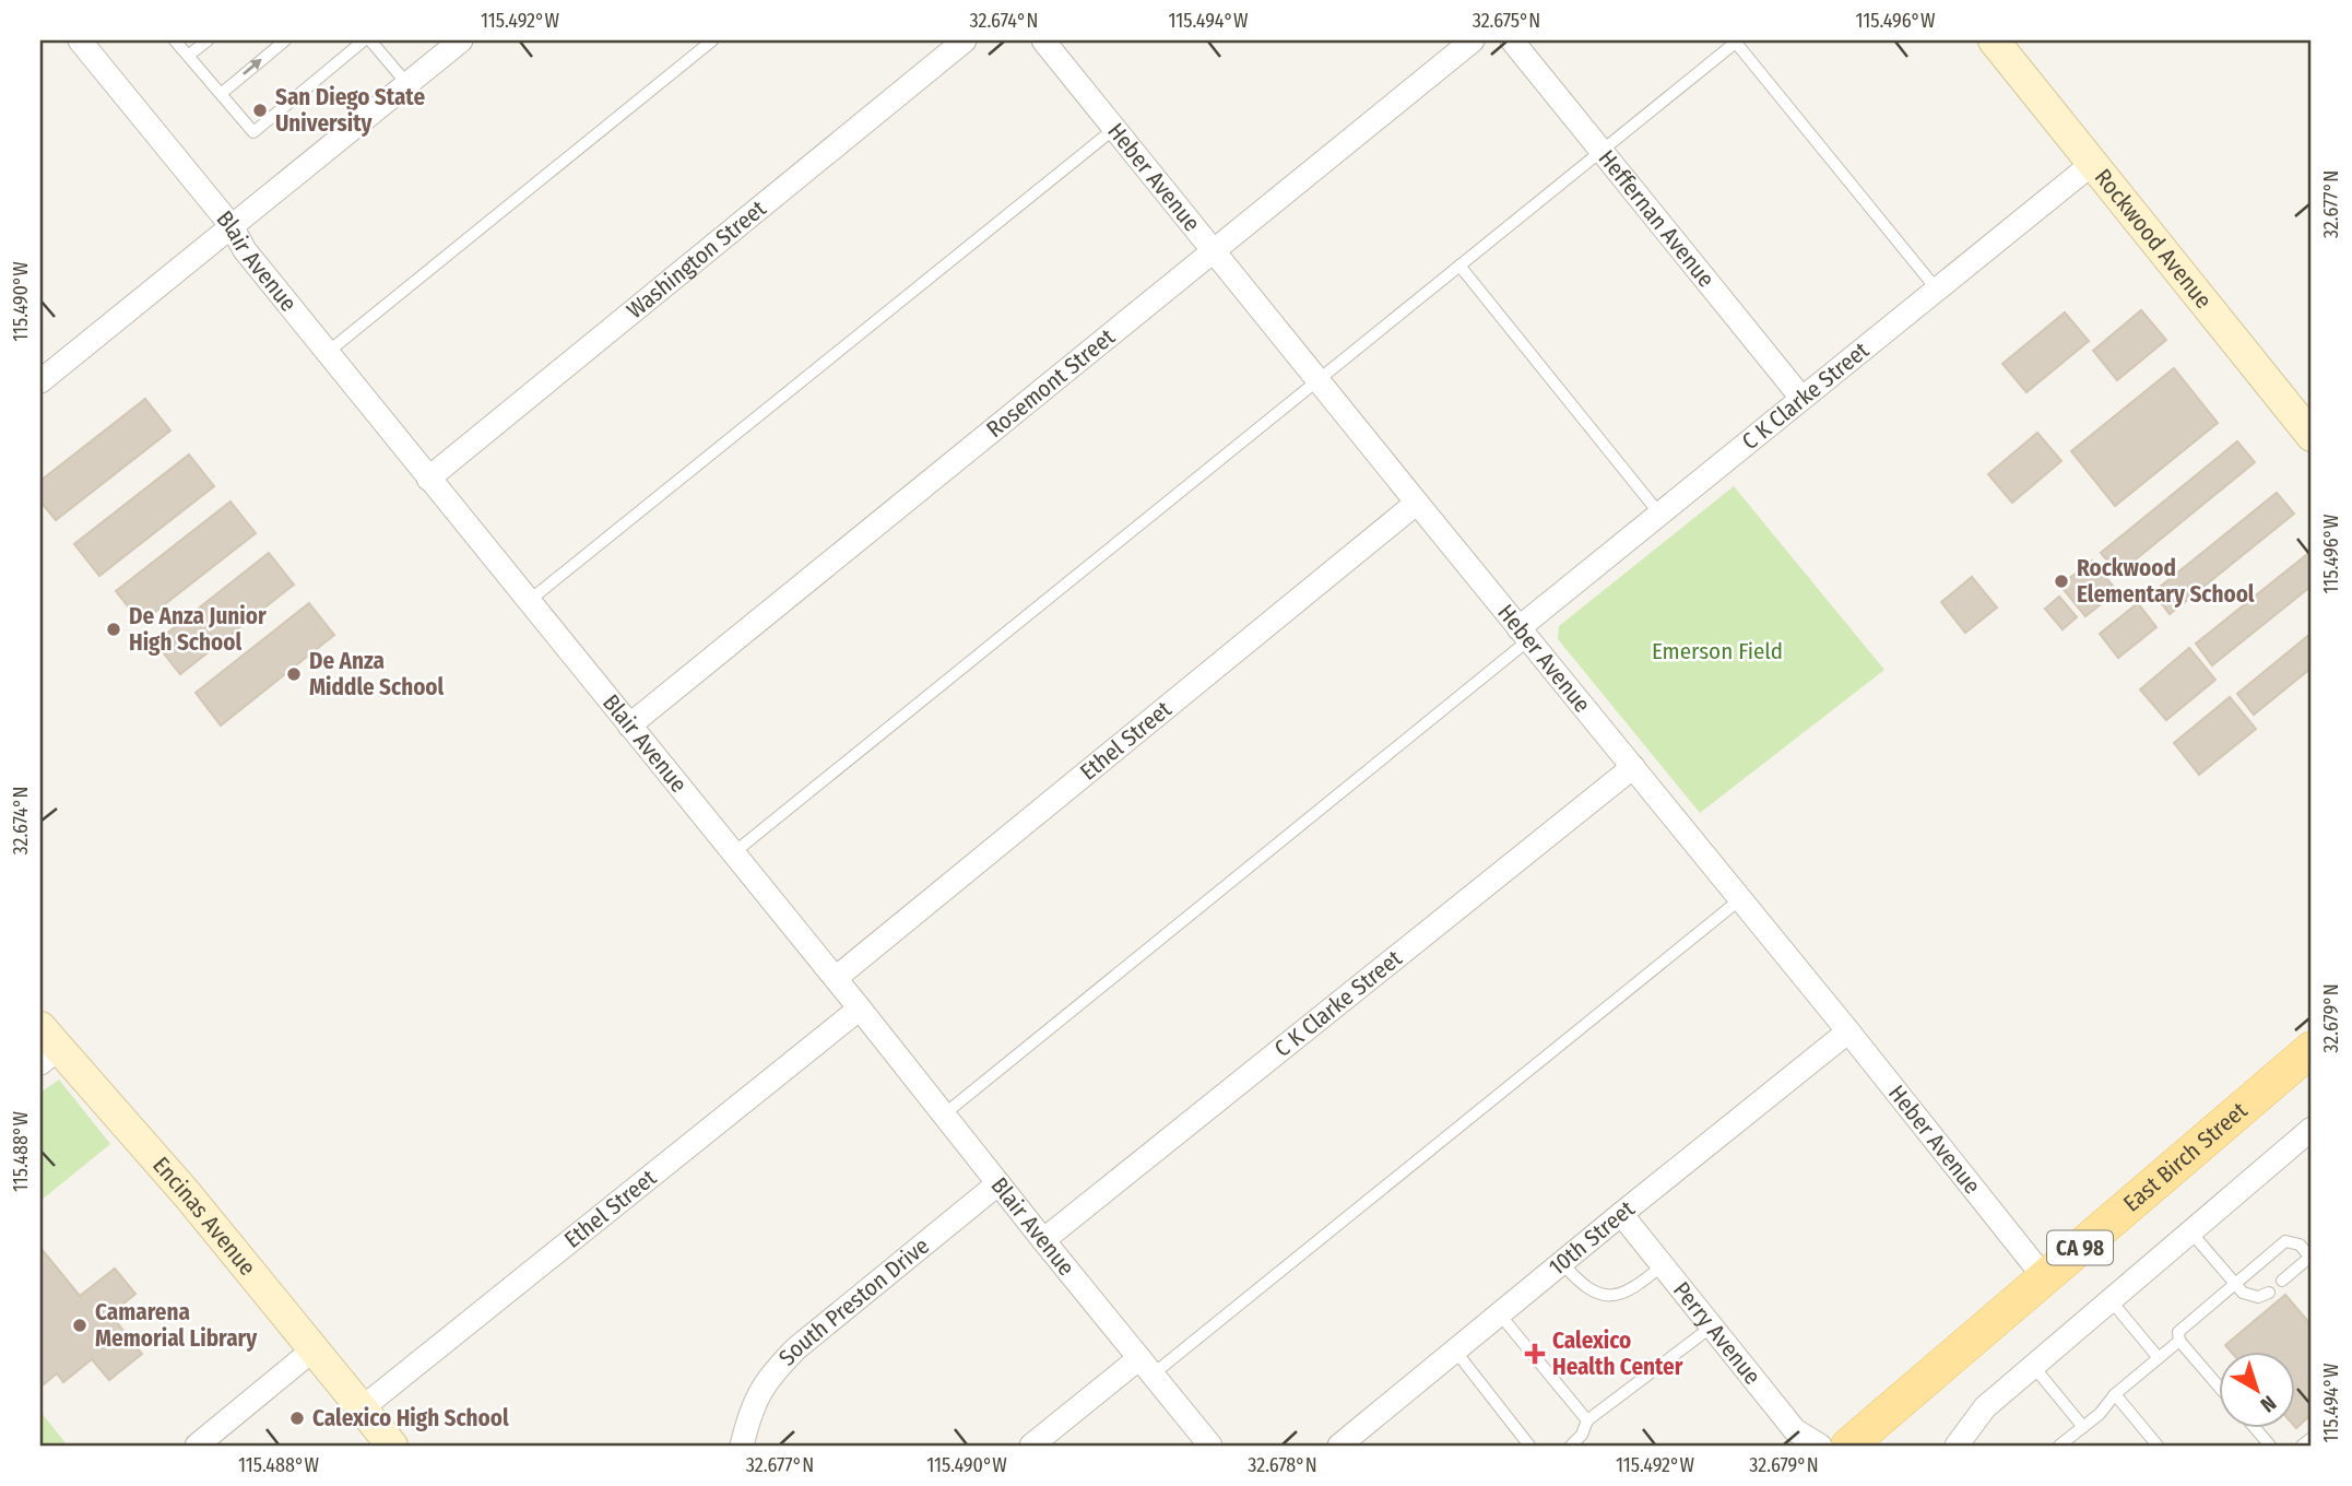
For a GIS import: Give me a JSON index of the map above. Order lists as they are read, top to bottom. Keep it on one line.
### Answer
{"streets":{"main road":["East Birch Street","CA 98"],"street":["Heber Avenue","Heffernan Avenue","Rockwood Avenue","Washington Street","Blair Avenue","Rosemont Street","C K Clarke Street","Ethel Street","Encinas Avenue","10th Street","South Preston Drive","Perry Avenue"]},"crossings":[["Heber Avenue","Rosemont Street"],["Heber Avenue","C K Clarke Street"],["Heber Avenue","Ethel Street"],["Heber Avenue","East Birch Street"],["Heber Avenue","10th Street"],["Heffernan Avenue","C K Clarke Street"],["Rockwood Avenue","C K Clarke Street"],["Washington Street","Blair Avenue"],["Blair Avenue","Rosemont Street"],["Blair Avenue","C K Clarke Street"],["Blair Avenue","Ethel Street"],["Blair Avenue","South Preston Drive"],["Ethel Street","Encinas Avenue"],["10th Street","Perry Avenue"]],"parks":["Emerson Field"],"places":{"other":["San Diego State University","Rockwood Elementary School","De Anza Junior High School","De Anza Middle School","Camarena Memorial Library","Calexico High School"],"health":["Calexico Health Center"]},"north":"bottom right","coordinates":["115.492°W","32.674°N","115.494°W","32.675°N","115.496°W","32.677°N","115.490°W","32.679°N","115.488°W","32.678°N"]}
